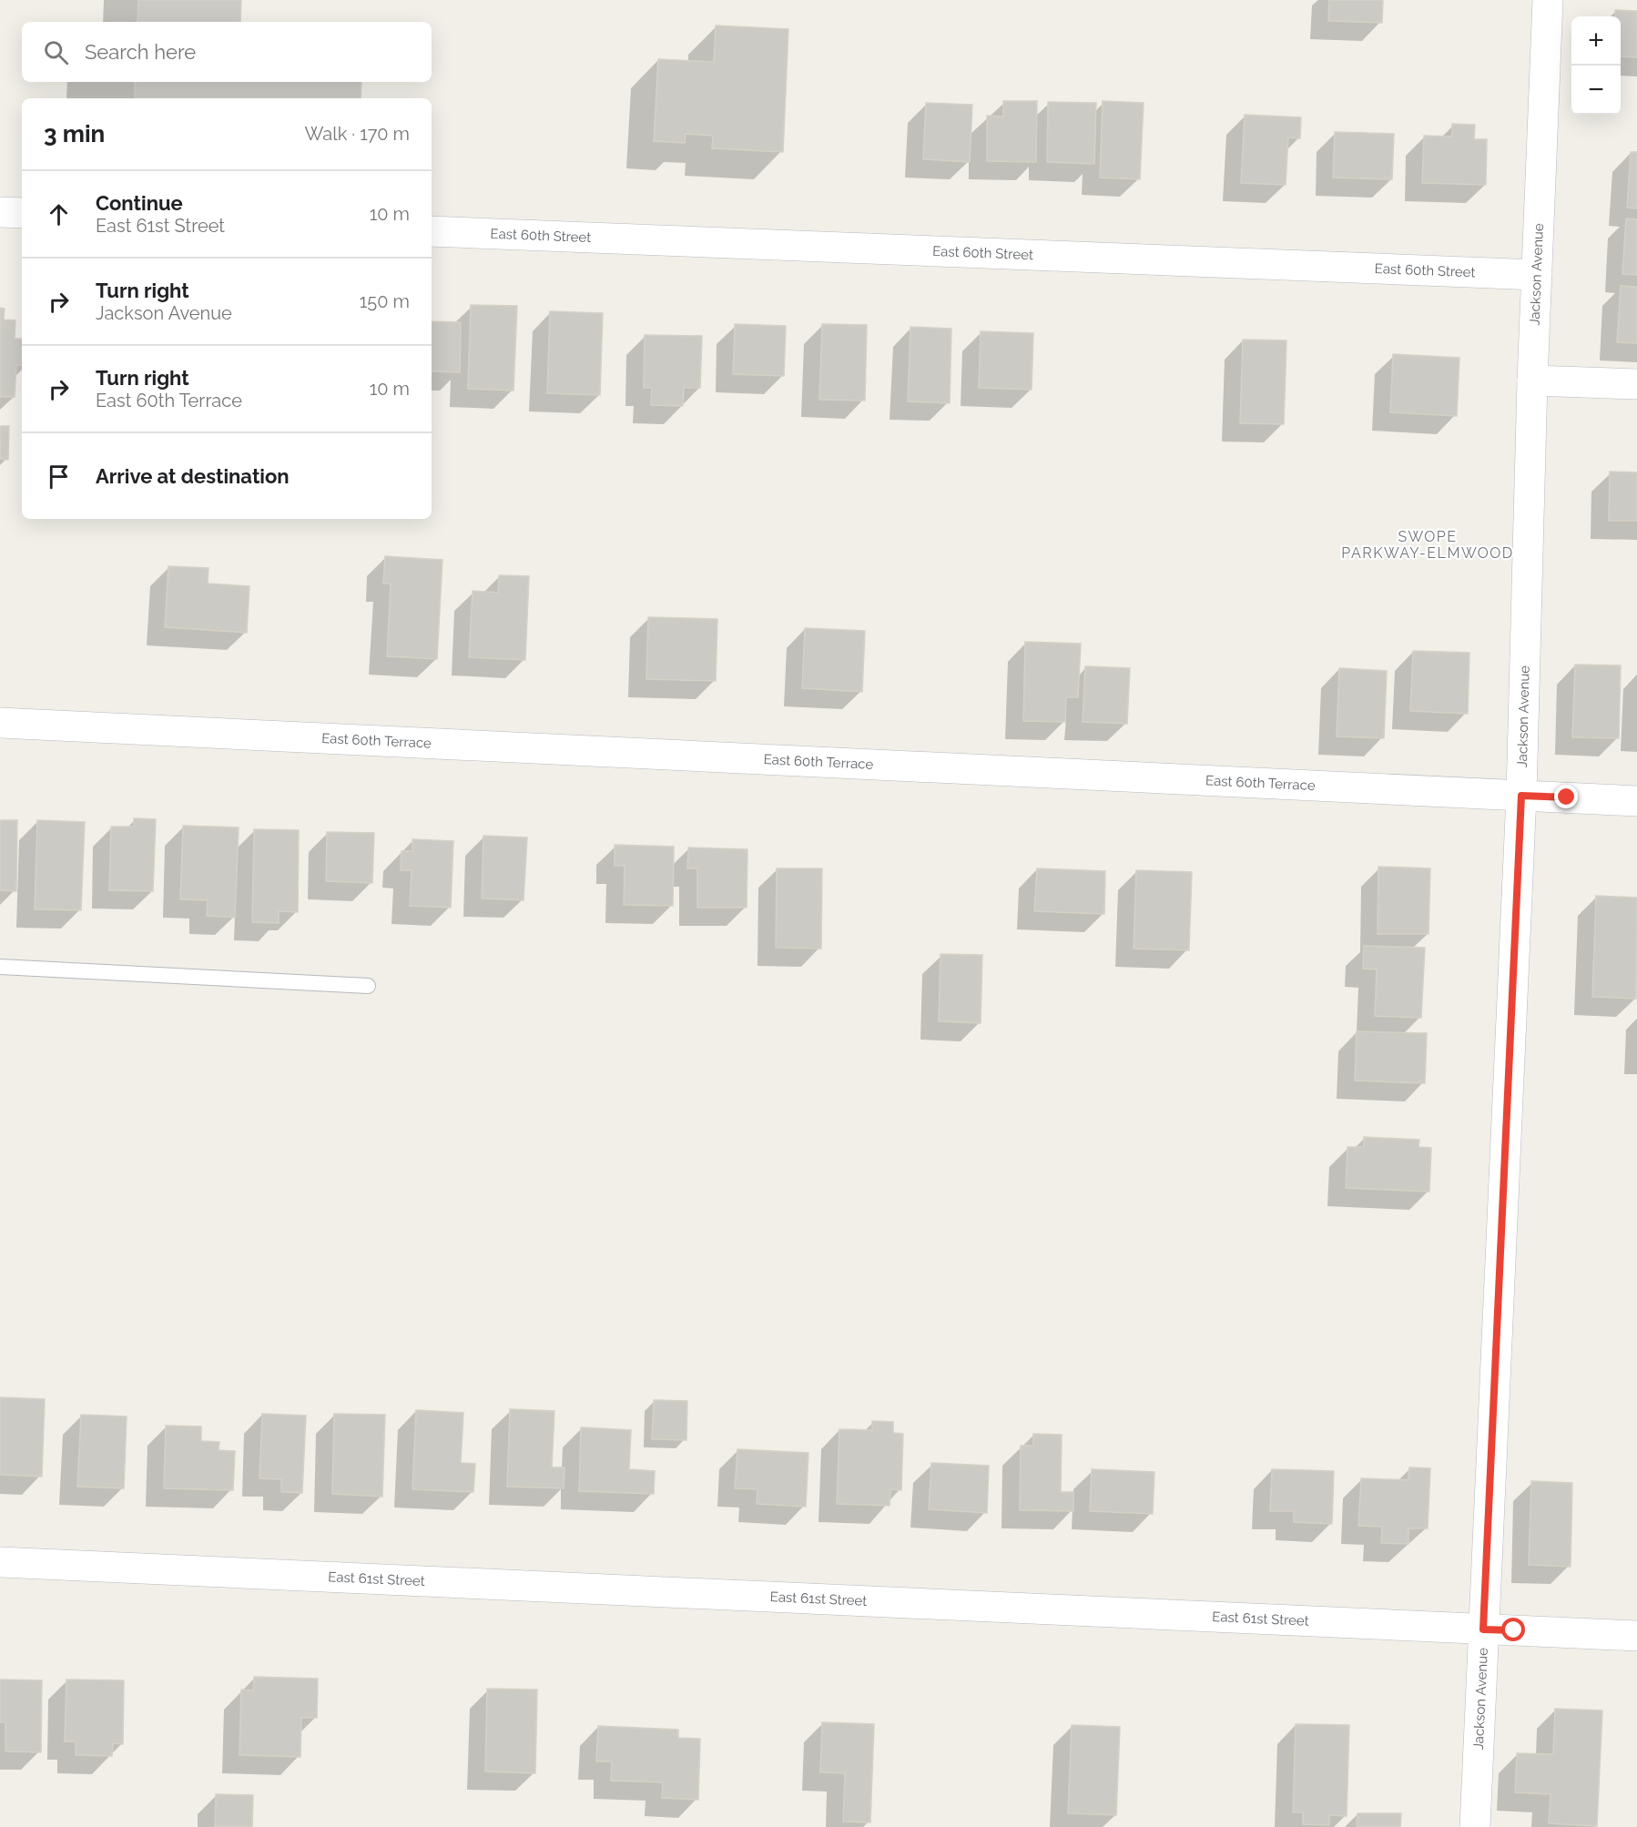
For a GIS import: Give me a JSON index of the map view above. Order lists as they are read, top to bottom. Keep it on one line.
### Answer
{"streets":{"street":["East 60th Street","Jackson Avenue","East 60th Terrace","East 61st Street"]},"crossings":[["East 60th Street","Jackson Avenue"],["Jackson Avenue","East 60th Terrace"],["Jackson Avenue","East 61st Street"]],"districts":["SWOPE PARKWAY-ELMWOOD"],"page":{"map_buttons":["+","−"],"search":"Search here","heading":["3 min","Walk · 170 m"],"list":[["Continue","East 61st Street","10 m"],["Turn right","Jackson Avenue","150 m"],["Turn right","East 60th Terrace","10 m"],"Arrive at destination"]}}
